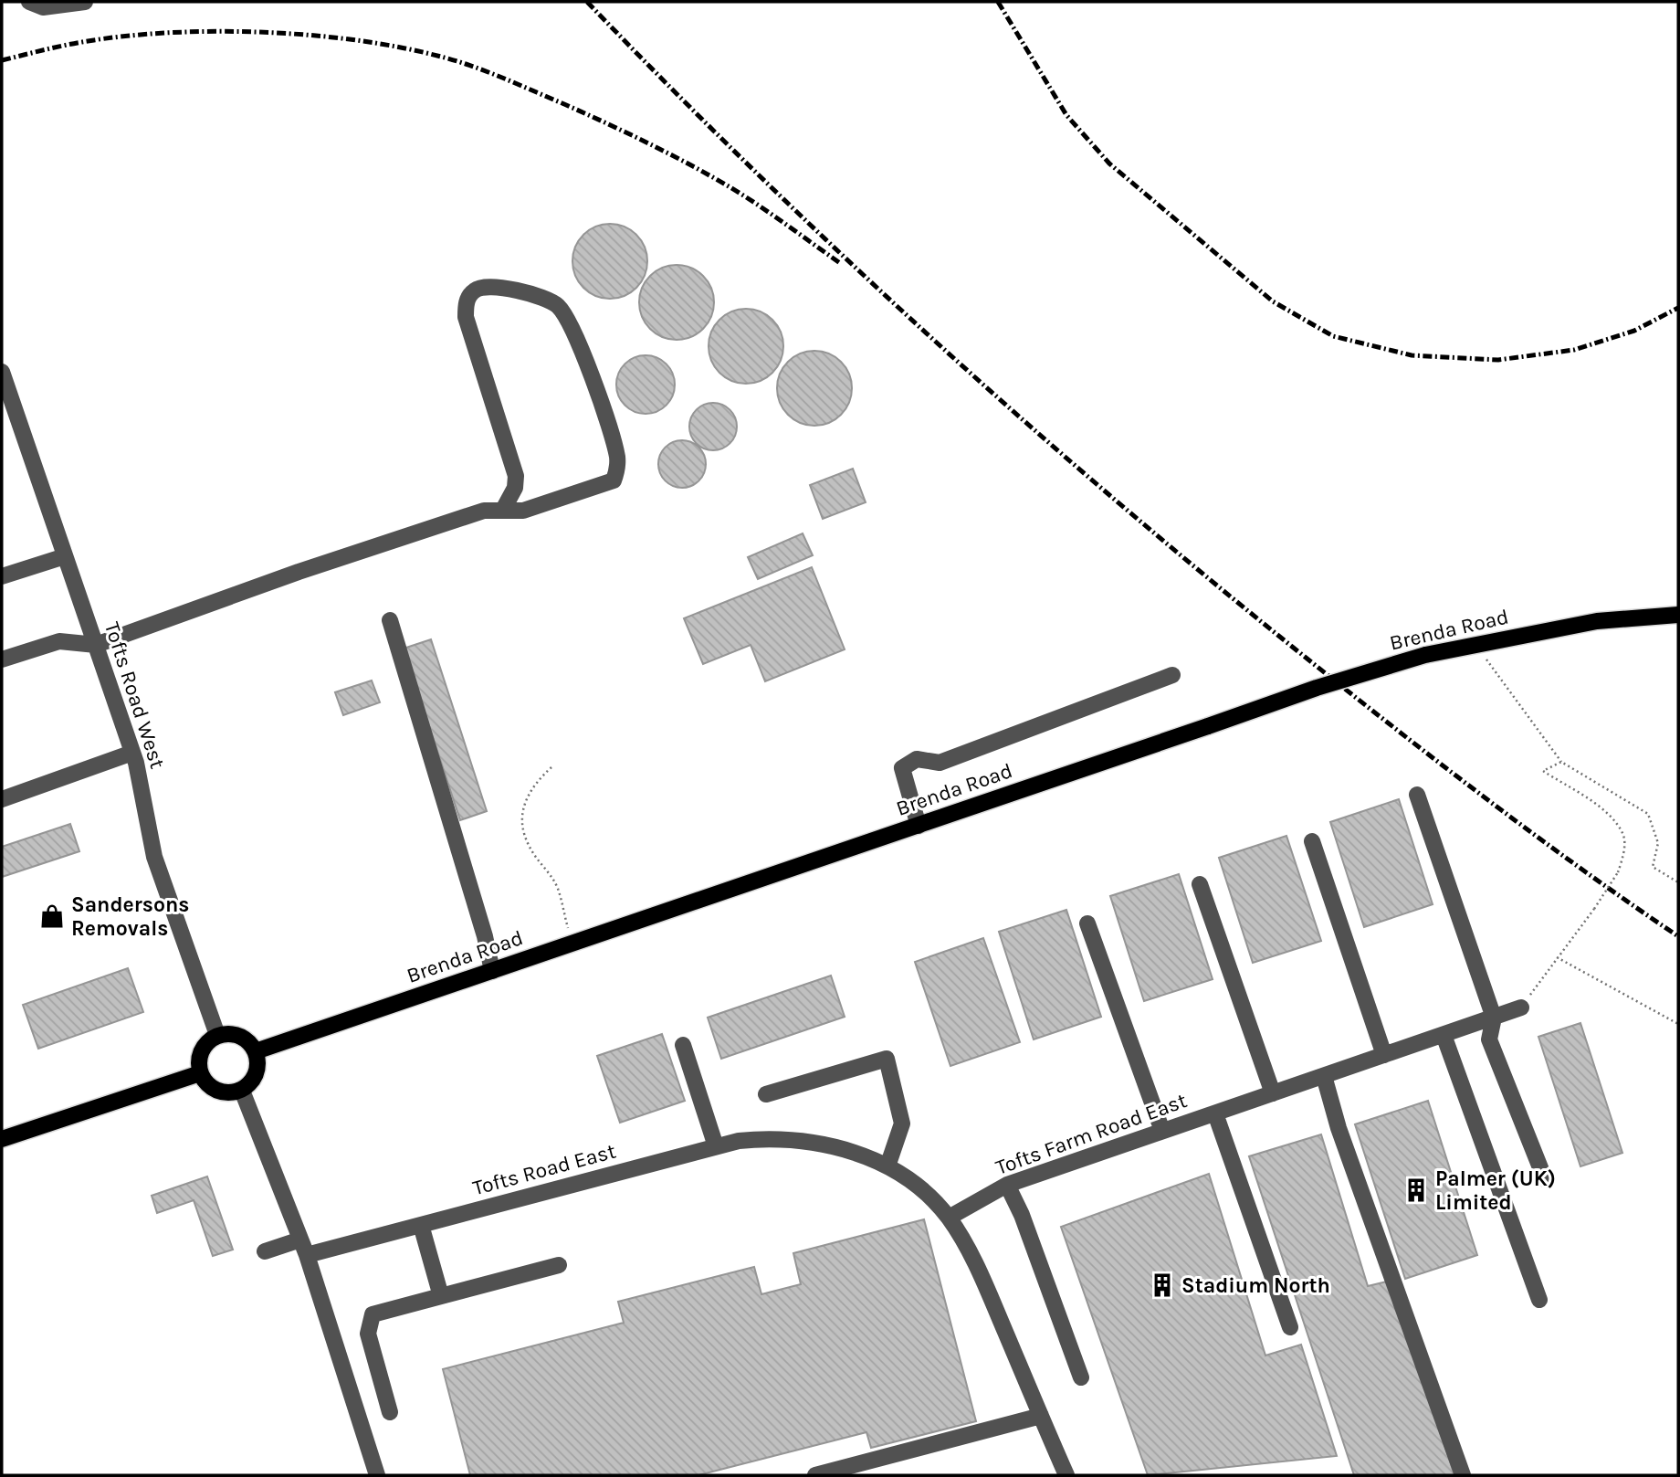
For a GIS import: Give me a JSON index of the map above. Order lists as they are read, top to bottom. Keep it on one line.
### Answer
{"streets":{"main road":["Brenda Road"],"street":["Tofts Road West","Tofts Farm Road East","Tofts Road East"]},"crossings":[["Brenda Road","Tofts Road West"],["Tofts Farm Road East","Tofts Road East"]],"places":{"shop":["Sandersons Removals"],"building":["Palmer (UK) Limited","Stadium North"]}}
